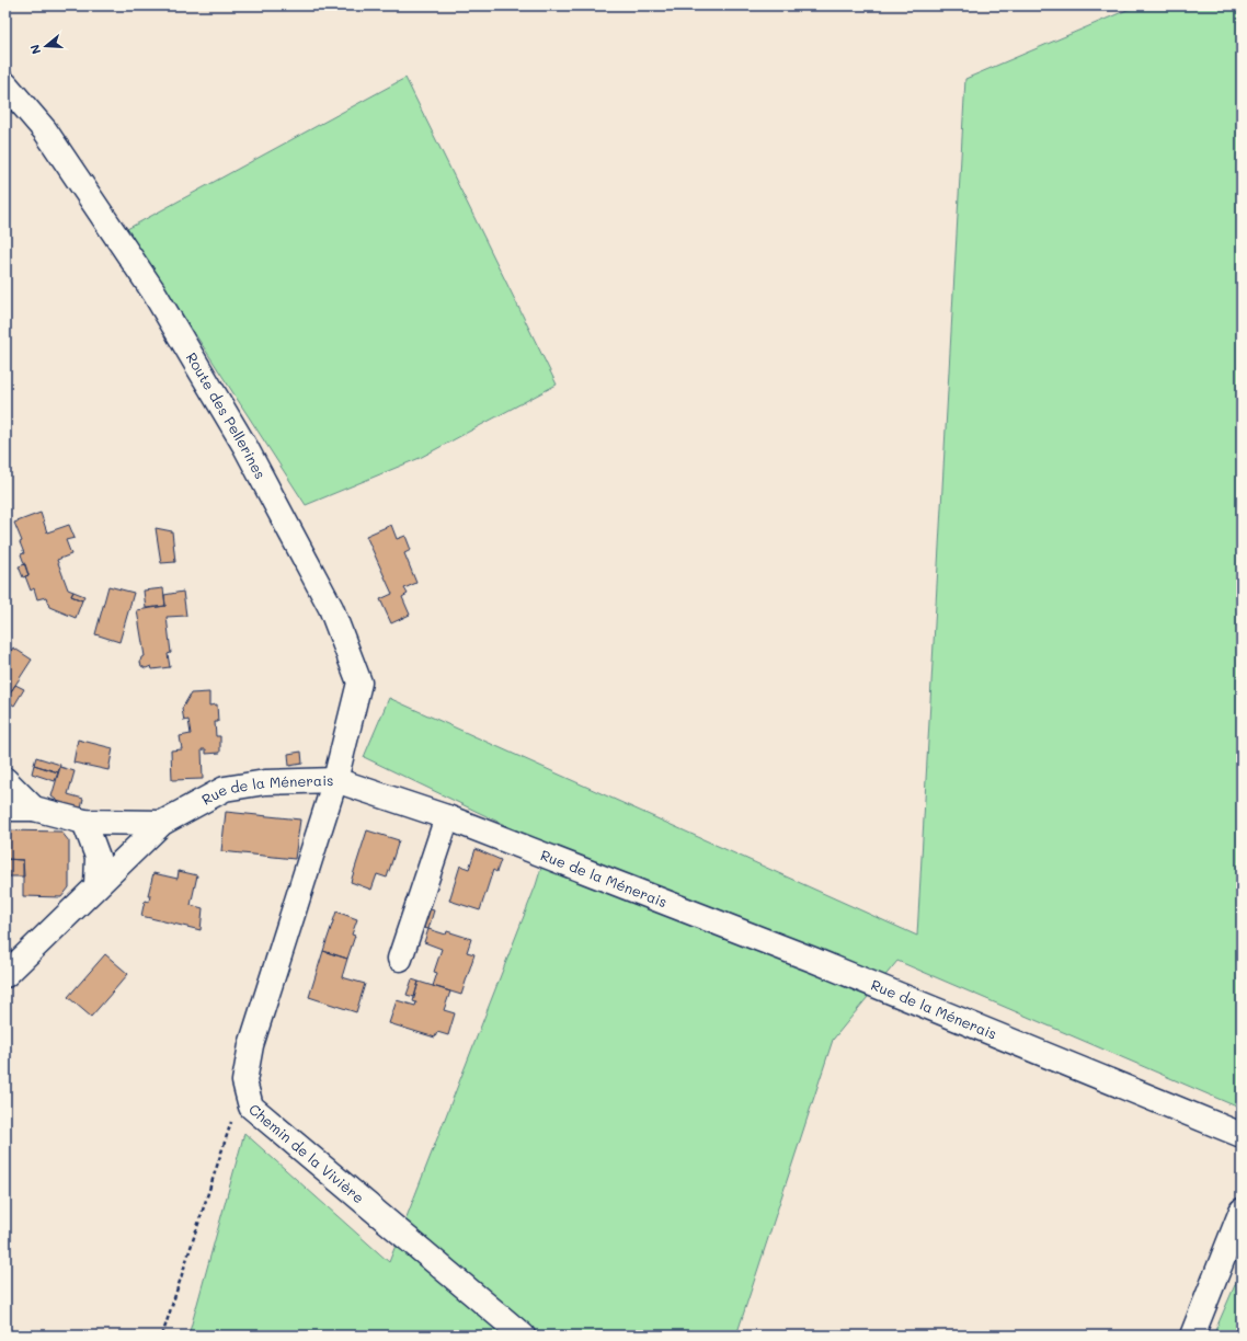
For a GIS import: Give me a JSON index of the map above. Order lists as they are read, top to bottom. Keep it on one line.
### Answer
{"streets":{"street":["Route des Pellerines","Rue de la Ménerais","Chemin de la Vivière"]},"crossings":[["Route des Pellerines","Rue de la Ménerais"],["Route des Pellerines","Chemin de la Vivière"],["Rue de la Ménerais","Chemin de la Vivière"]],"north":"left"}
